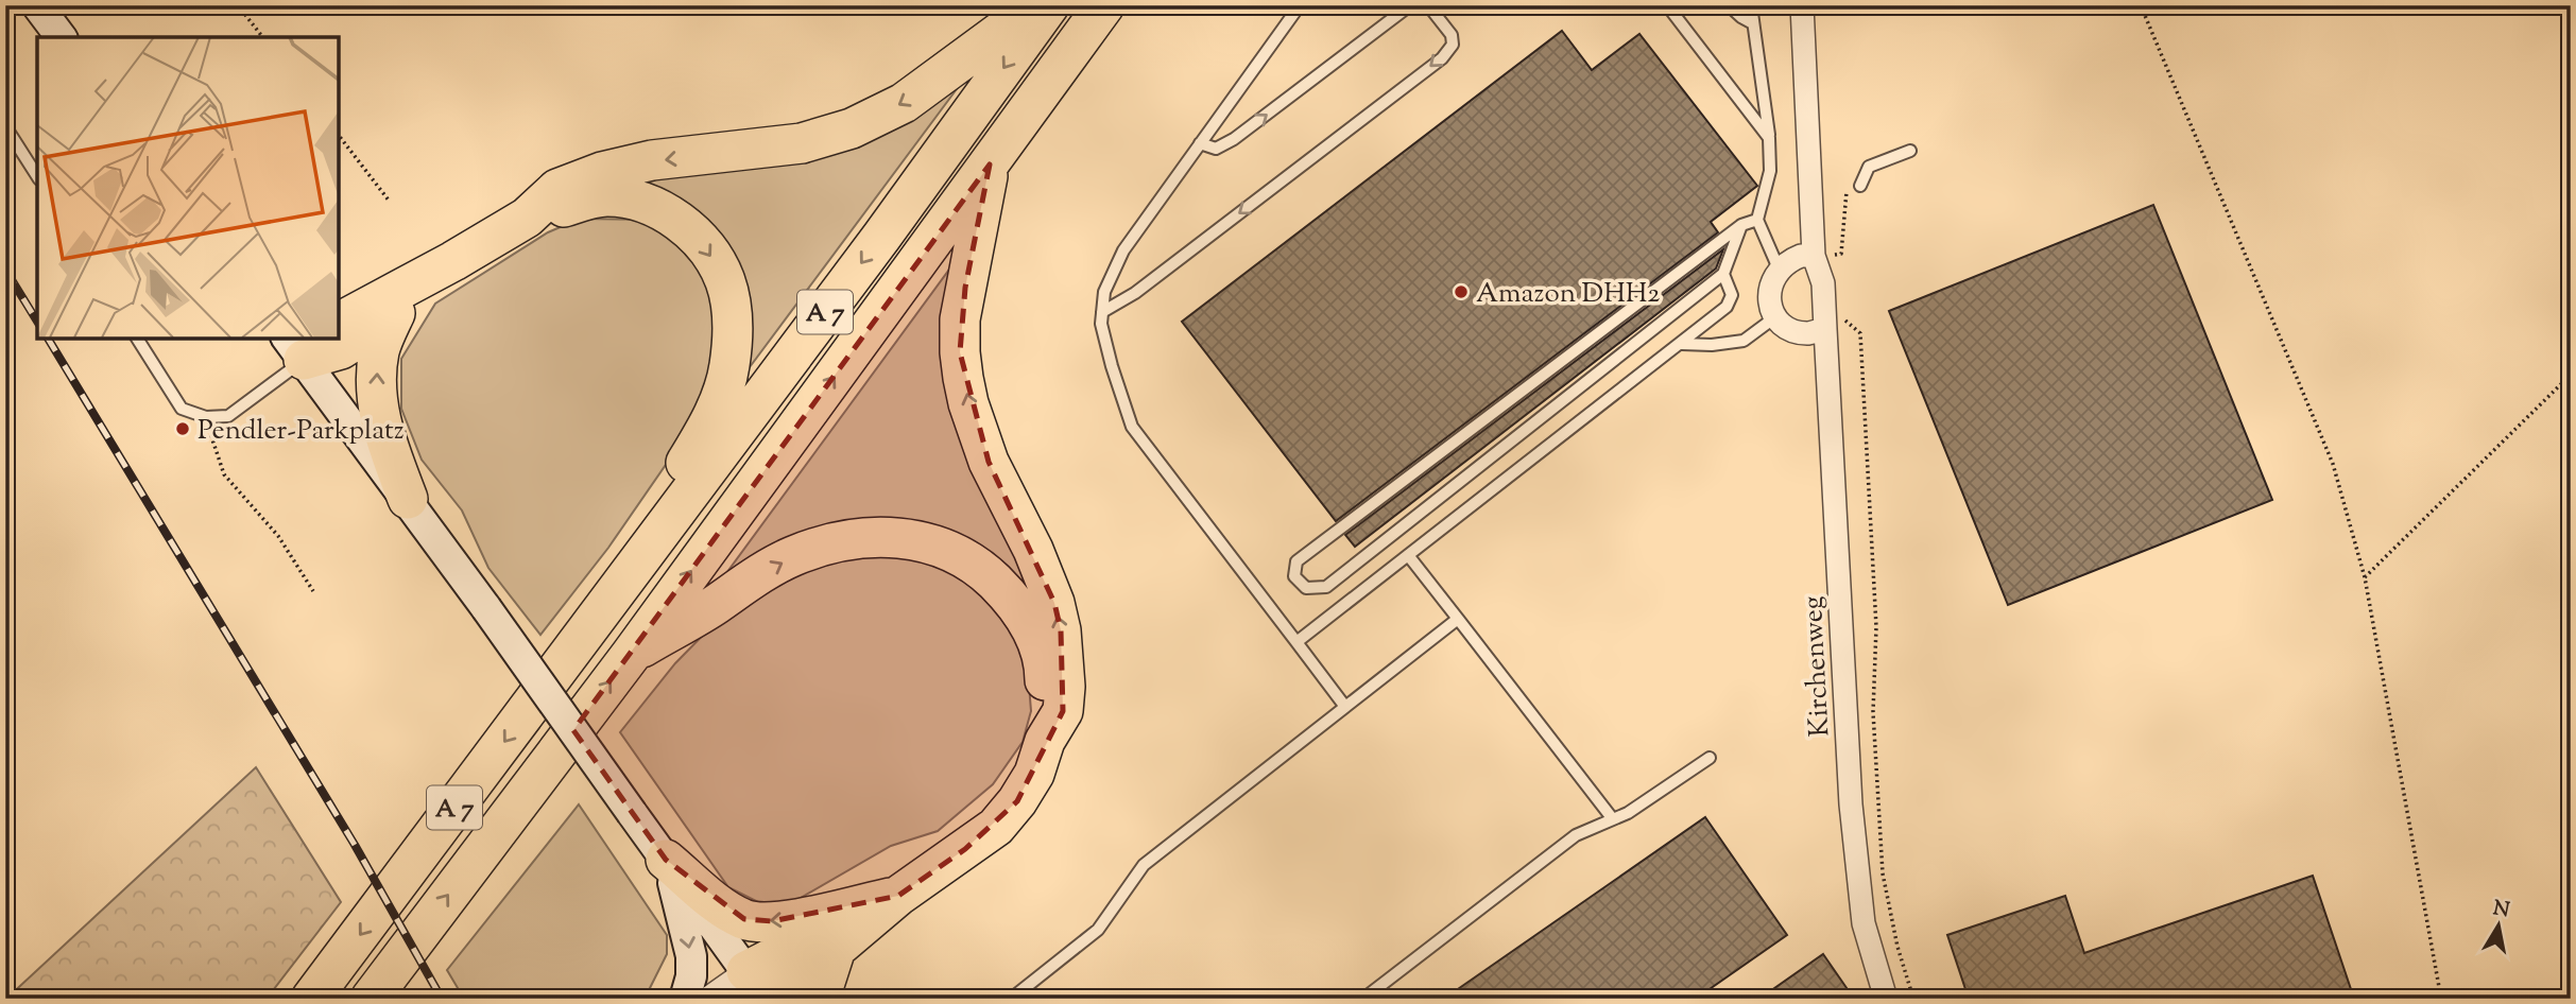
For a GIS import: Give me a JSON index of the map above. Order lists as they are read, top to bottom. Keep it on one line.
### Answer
{"streets":{"highway":["A 7"],"street":["Kirchenweg"]},"places":["Amazon DHH2","Pendler-Parkplatz"],"north":"top"}
